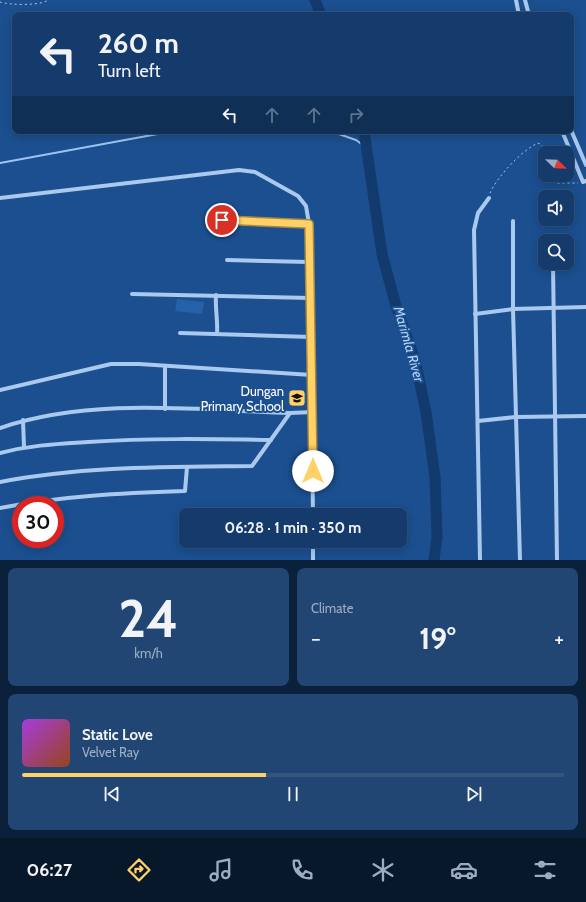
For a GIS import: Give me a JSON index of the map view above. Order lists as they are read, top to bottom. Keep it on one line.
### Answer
{"water":["Marimla River"],"places":{"school or university":["Dungan Primary School"]},"north":"bottom right","page":{"turn":["260 m","Turn left"],"limit":"30","trip":"06:28 · 1 min · 350 m","tile":[["24","km/h"],"Climate"],"heat":["−","19°","+"],"song":["Static Love","Velvet Ray"],"tabs":"06:27"}}
